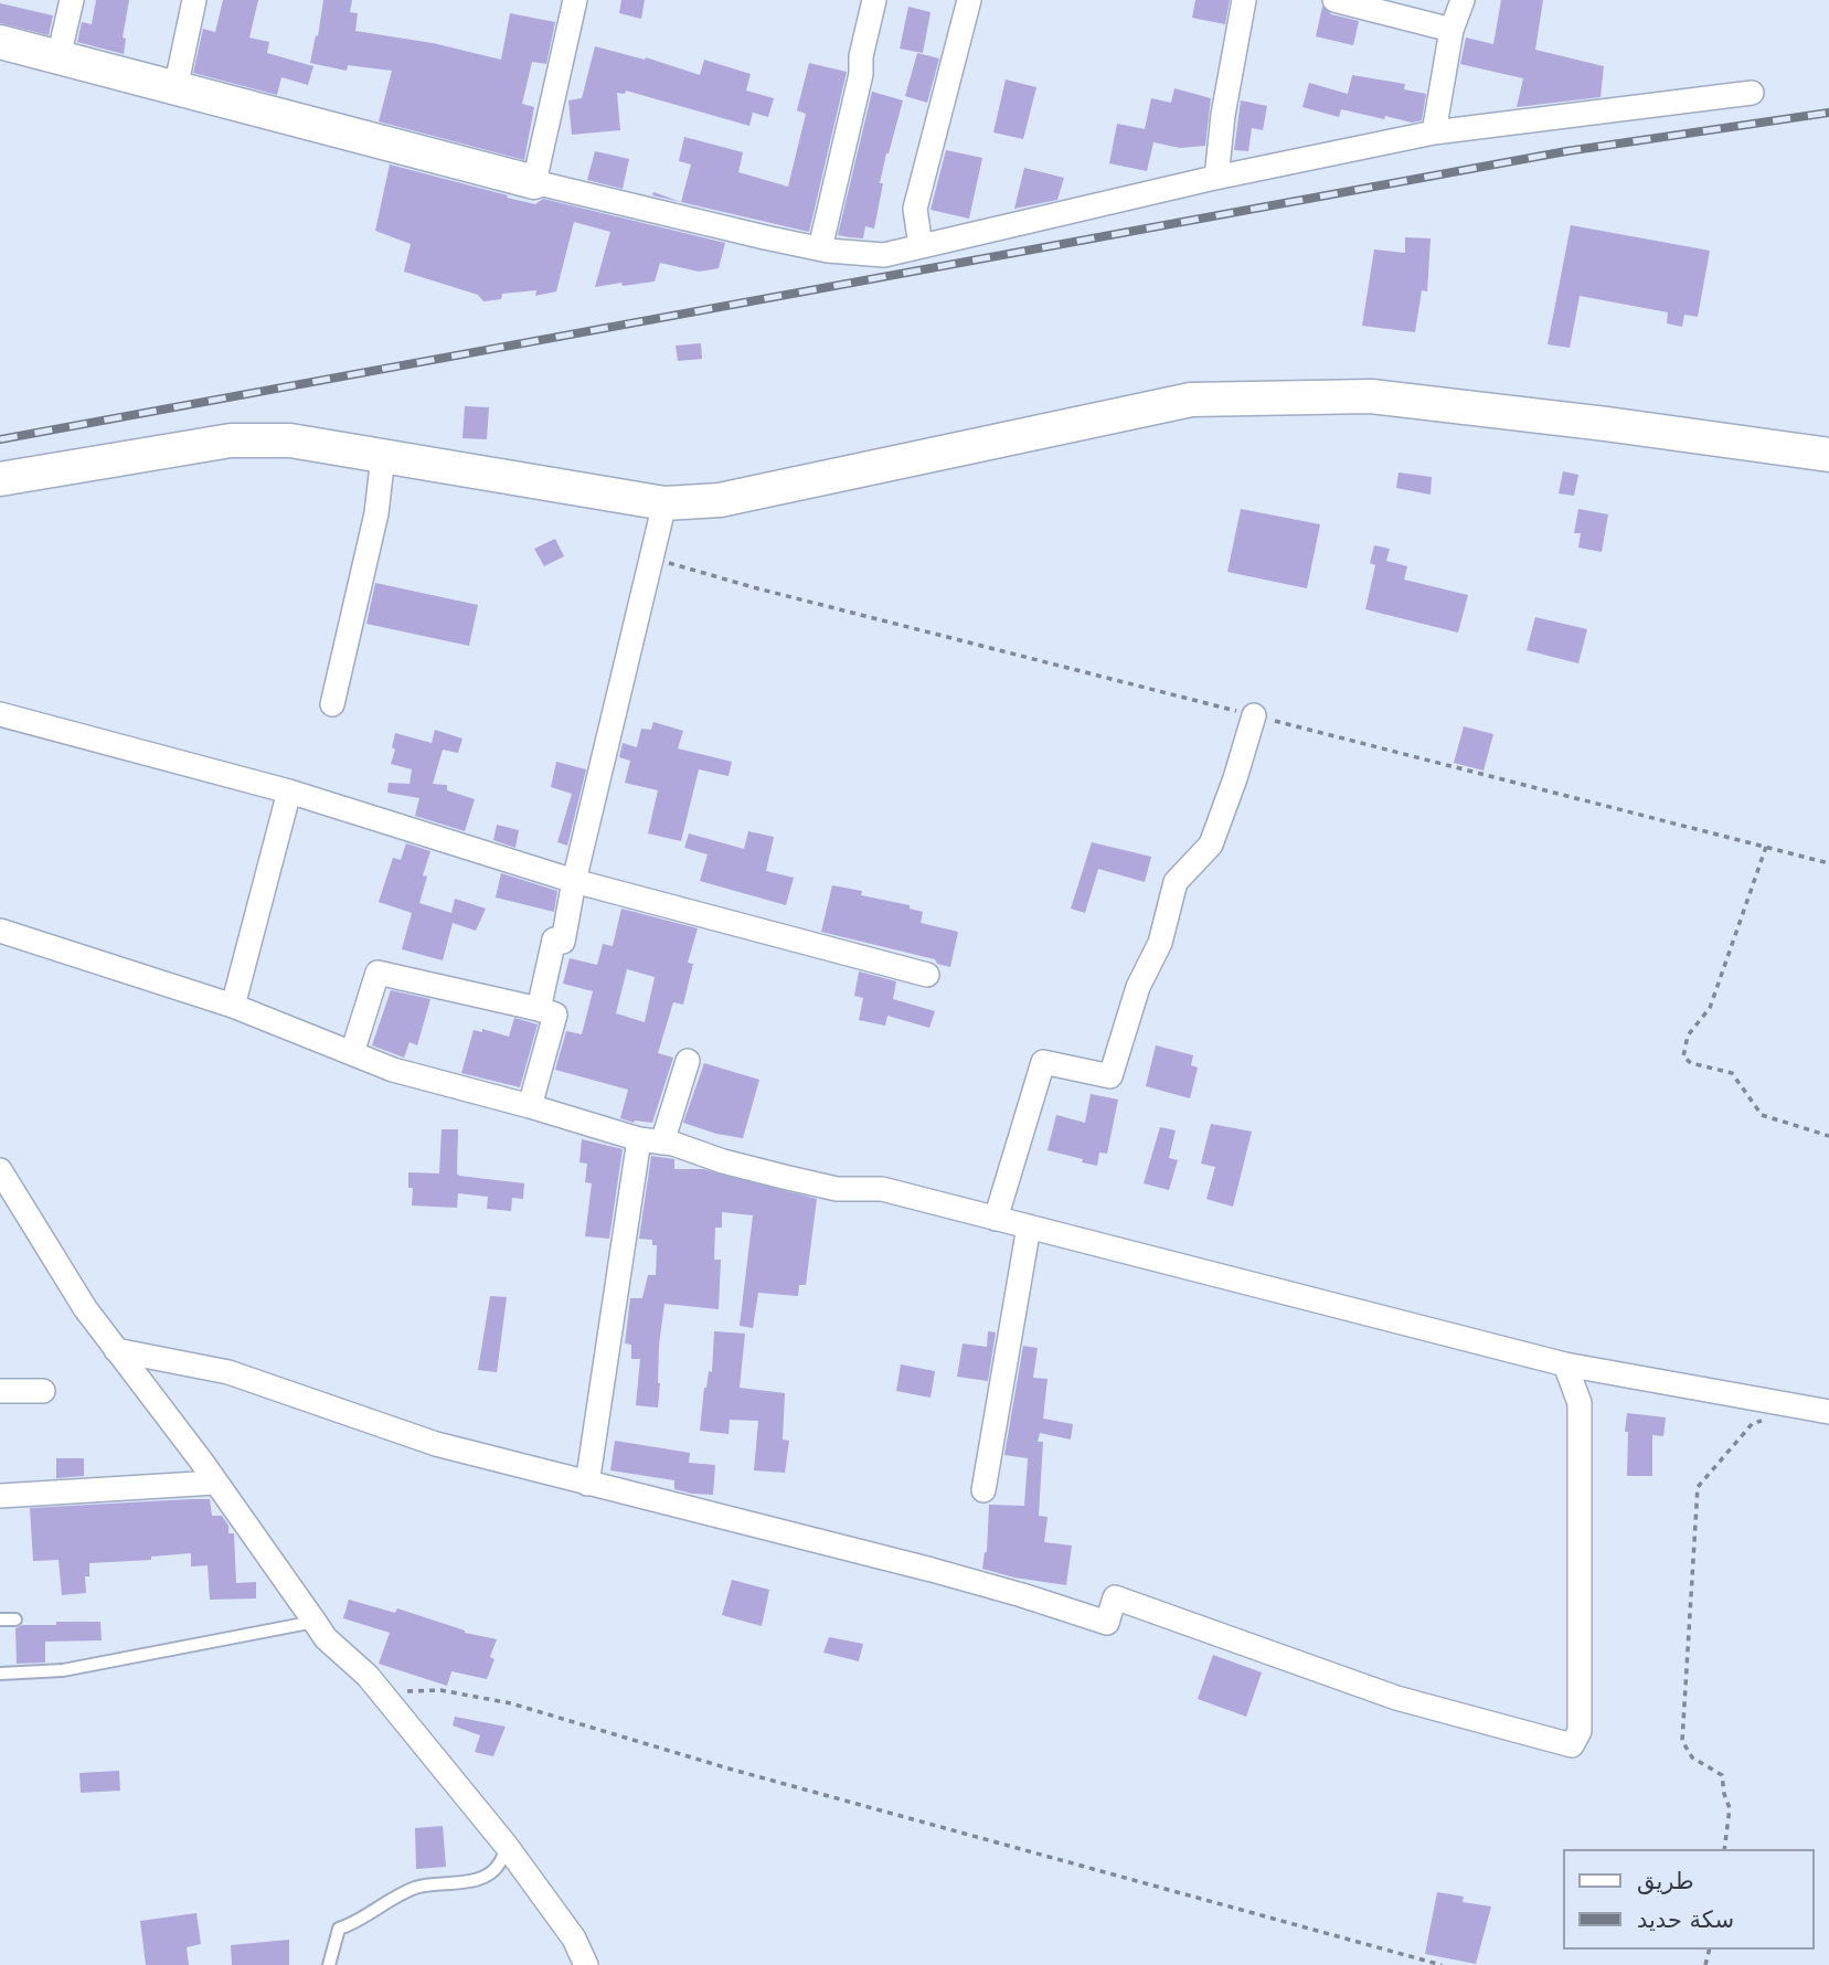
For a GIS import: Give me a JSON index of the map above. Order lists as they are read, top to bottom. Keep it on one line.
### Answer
{"legend":["طريق","سكة حديد"]}
